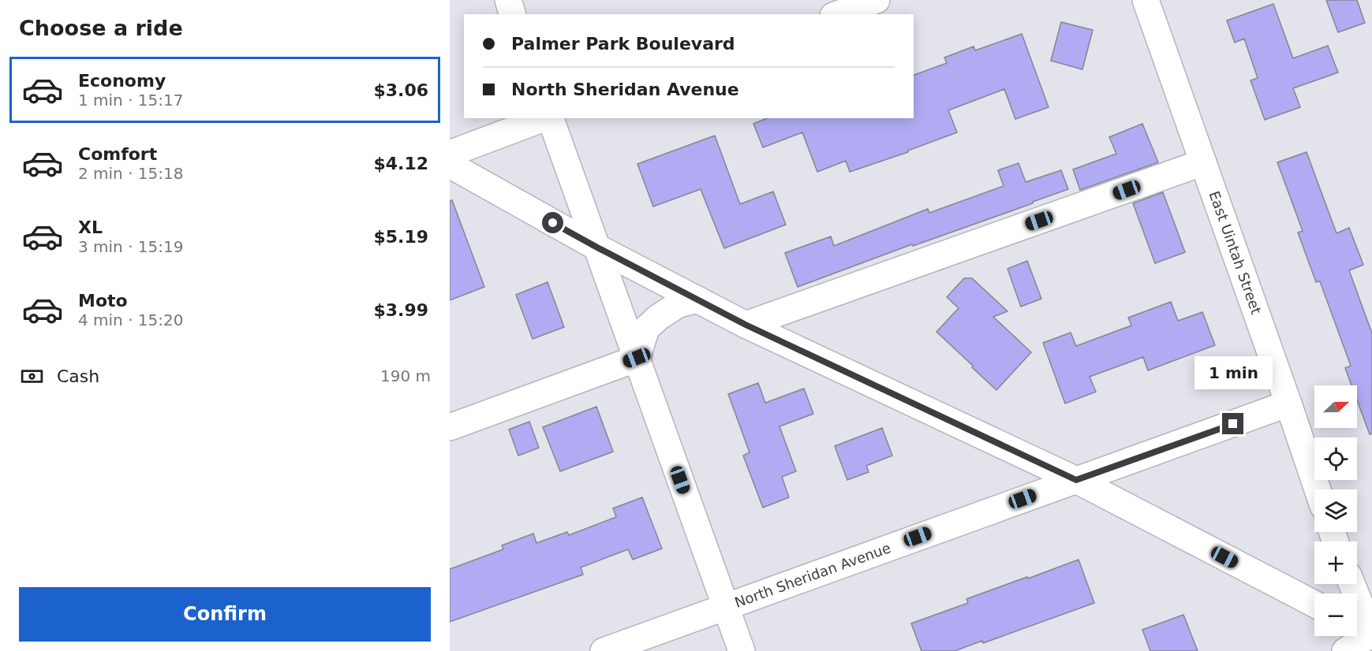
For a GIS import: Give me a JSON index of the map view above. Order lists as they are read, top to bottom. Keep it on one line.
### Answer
{"streets":{"main road":["East Uintah Street","North Sheridan Avenue"]},"crossings":[["East Uintah Street","North Sheridan Avenue"]],"north":"right","page":{"heading":"Choose a ride","banner":["Palmer Park Boulevard","North Sheridan Avenue"],"list":[{"name":"Economy","note":"1 min · 15:17","value":"$3.06"},{"name":"Comfort","note":"2 min · 15:18","value":"$4.12"},{"name":"XL","note":"3 min · 15:19","value":"$5.19"},{"name":"Moto","note":"4 min · 15:20","value":"$3.99"}],"pay":["Cash","190 m"],"bubble":"1 min","map_buttons":["+","−"],"buttons":"Confirm"}}
